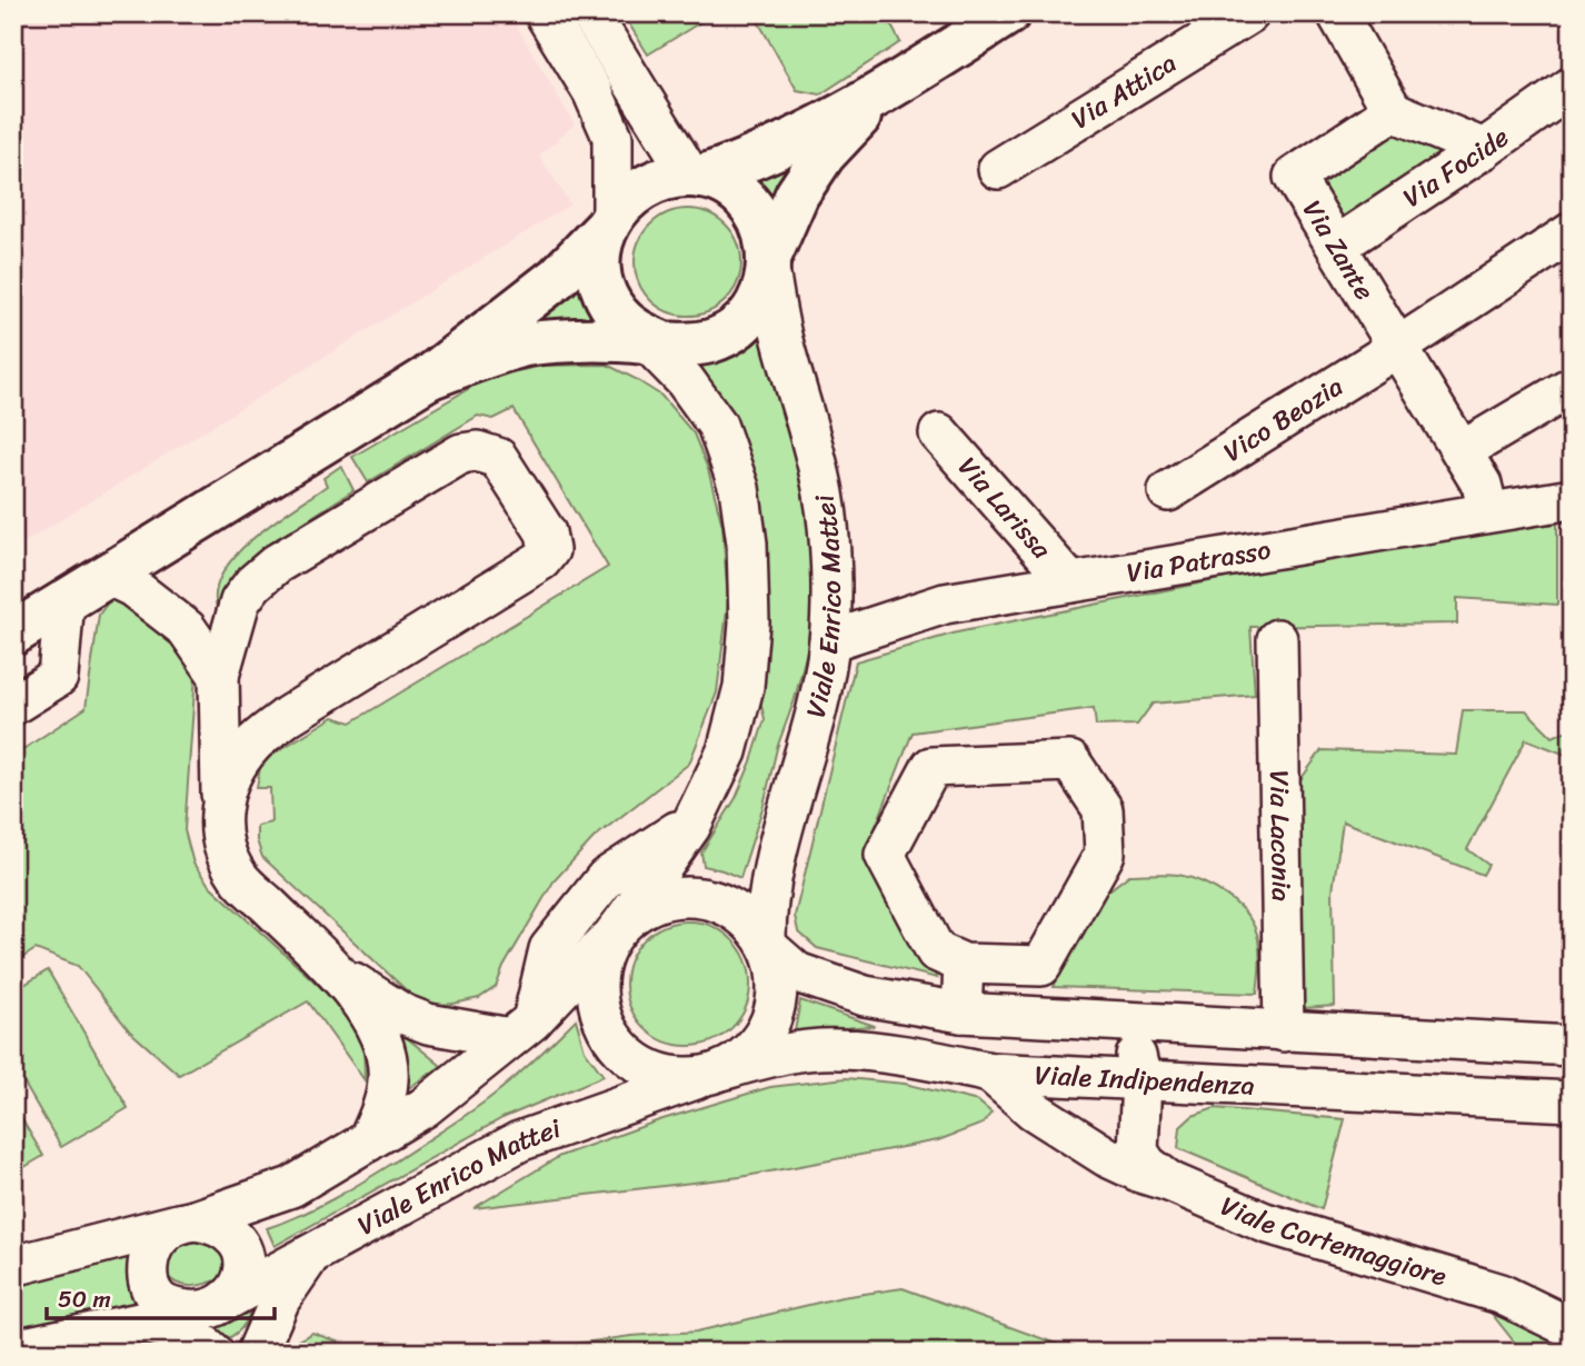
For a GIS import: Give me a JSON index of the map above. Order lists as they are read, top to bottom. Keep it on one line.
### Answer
{"streets":{"street":["Via Attica","Via Focide","Via Zante","Vico Beozia","Via Larissa","Via Patrasso","Viale Enrico Mattei","Via Laconia","Viale Indipendenza","Viale Cortemaggiore"]},"crossings":[["Via Focide","Via Zante"],["Via Zante","Vico Beozia"],["Via Zante","Via Patrasso"],["Via Larissa","Via Patrasso"],["Via Patrasso","Viale Enrico Mattei"],["Viale Enrico Mattei","Viale Indipendenza"],["Via Laconia","Viale Indipendenza"],["Viale Indipendenza","Viale Cortemaggiore"]],"scale_bar":"50 m"}
